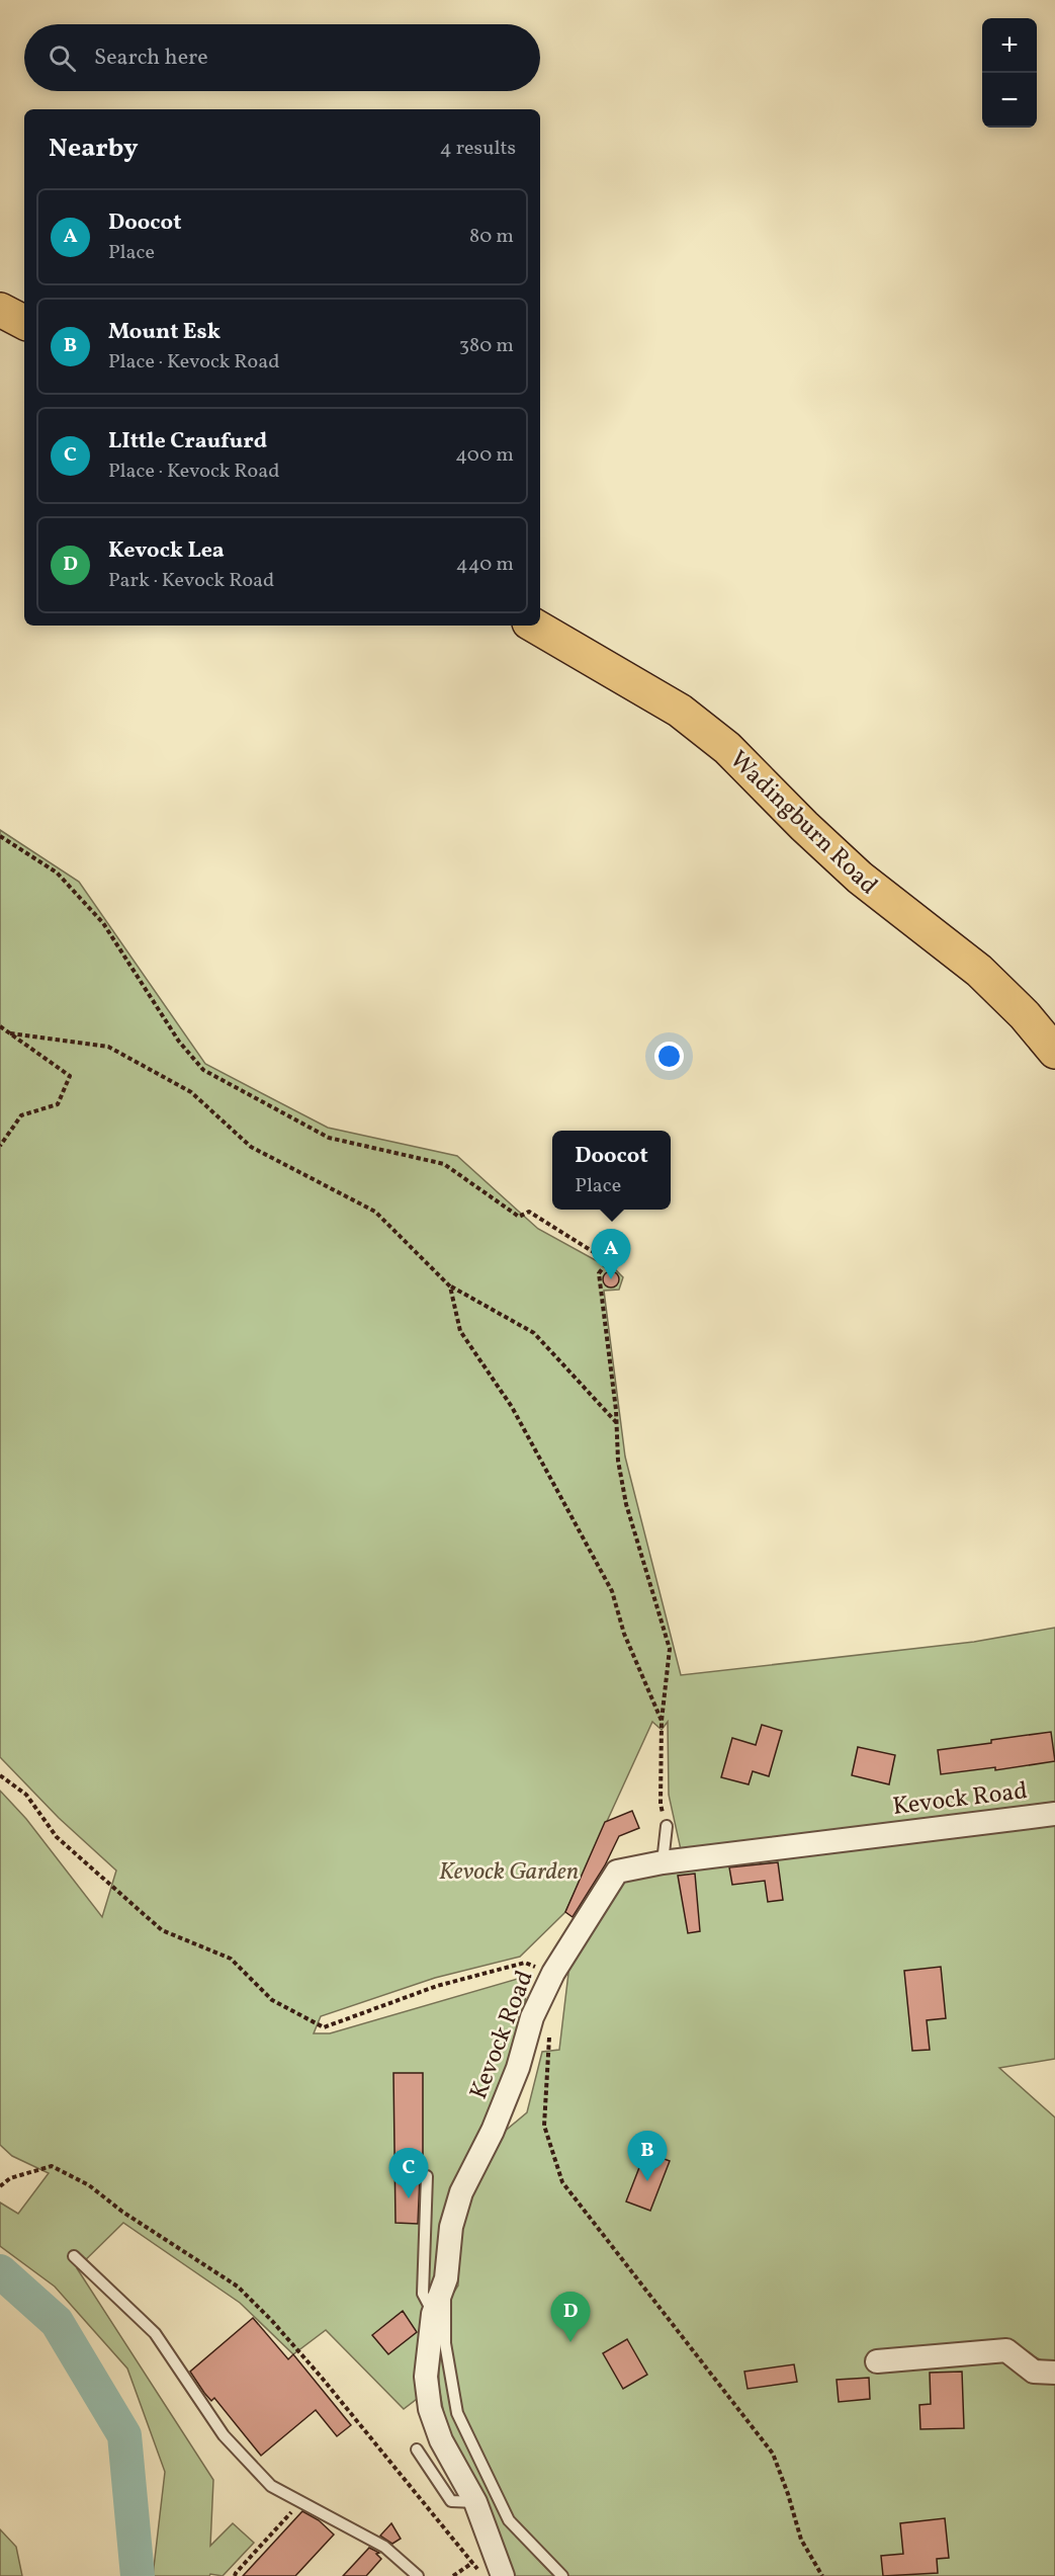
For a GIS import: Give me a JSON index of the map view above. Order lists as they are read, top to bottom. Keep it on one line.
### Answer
{"streets":{"main road":["Wadingburn Road"],"street":["Kevock Road"]},"parks":["Kevock Garden"],"page":{"map_buttons":["+","−"],"search":"Search here","heading":["Nearby","4 results"],"list":[{"mark":"A","name":"Doocot","note":"Place","value":"80 m"},{"mark":"B","name":"Mount Esk","note":"Place · Kevock Road","value":"380 m"},{"mark":"C","name":"LIttle Craufurd","note":"Place · Kevock Road","value":"400 m"},{"mark":"D","name":"Kevock Lea","note":"Park · Kevock Road","value":"440 m"}],"popup":["Doocot","Place"],"pins":["A","B","C","D"]}}
